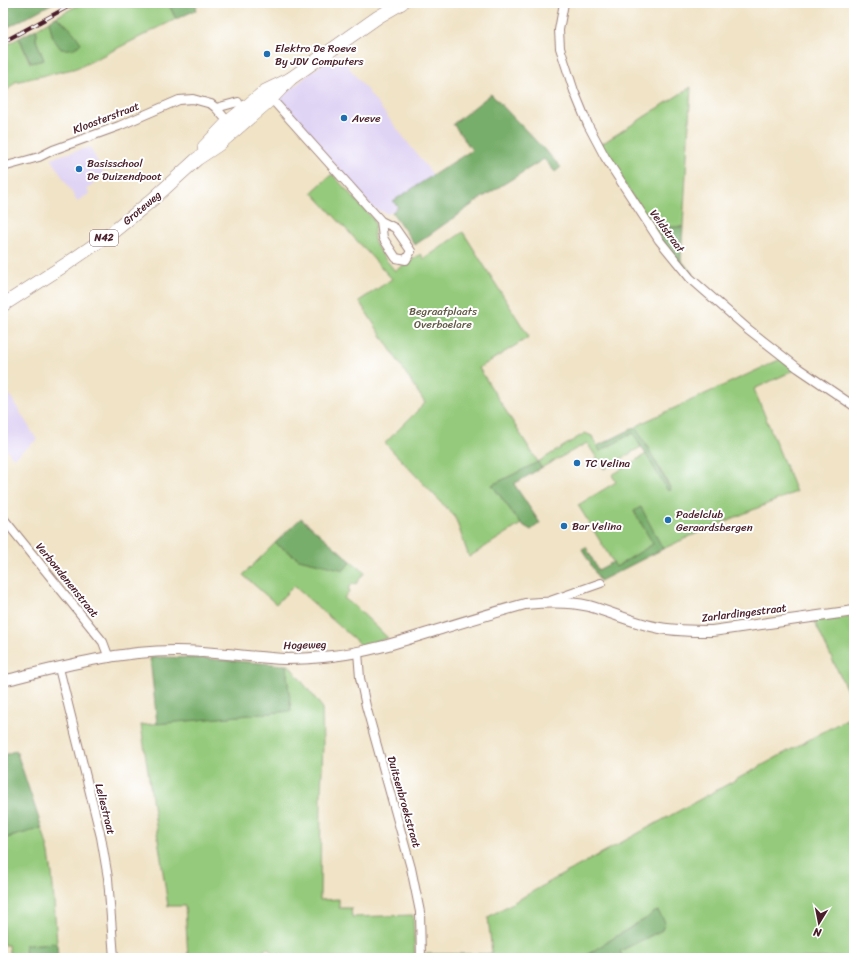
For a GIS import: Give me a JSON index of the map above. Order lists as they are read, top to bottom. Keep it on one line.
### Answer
{"streets":{"main road":["Groteweg","N42"],"street":["Kloosterstraat","Veldstraat","Verbondenenstraat","Zarlardingestraat","Hogeweg","Duitsenbroekstraat","Leliestraat"]},"crossings":[["Kloosterstraat","Groteweg"],["Verbondenenstraat","Hogeweg"],["Zarlardingestraat","Hogeweg"],["Hogeweg","Duitsenbroekstraat"],["Hogeweg","Leliestraat"]],"parks":["Begraafplaats Overboelare"],"places":["Elektro De Roeve By JDV Computers","Aveve","Basisschool De Duizendpoot","TC Velina","Padelclub Geraardsbergen","Bar Velina"],"north":"bottom"}
